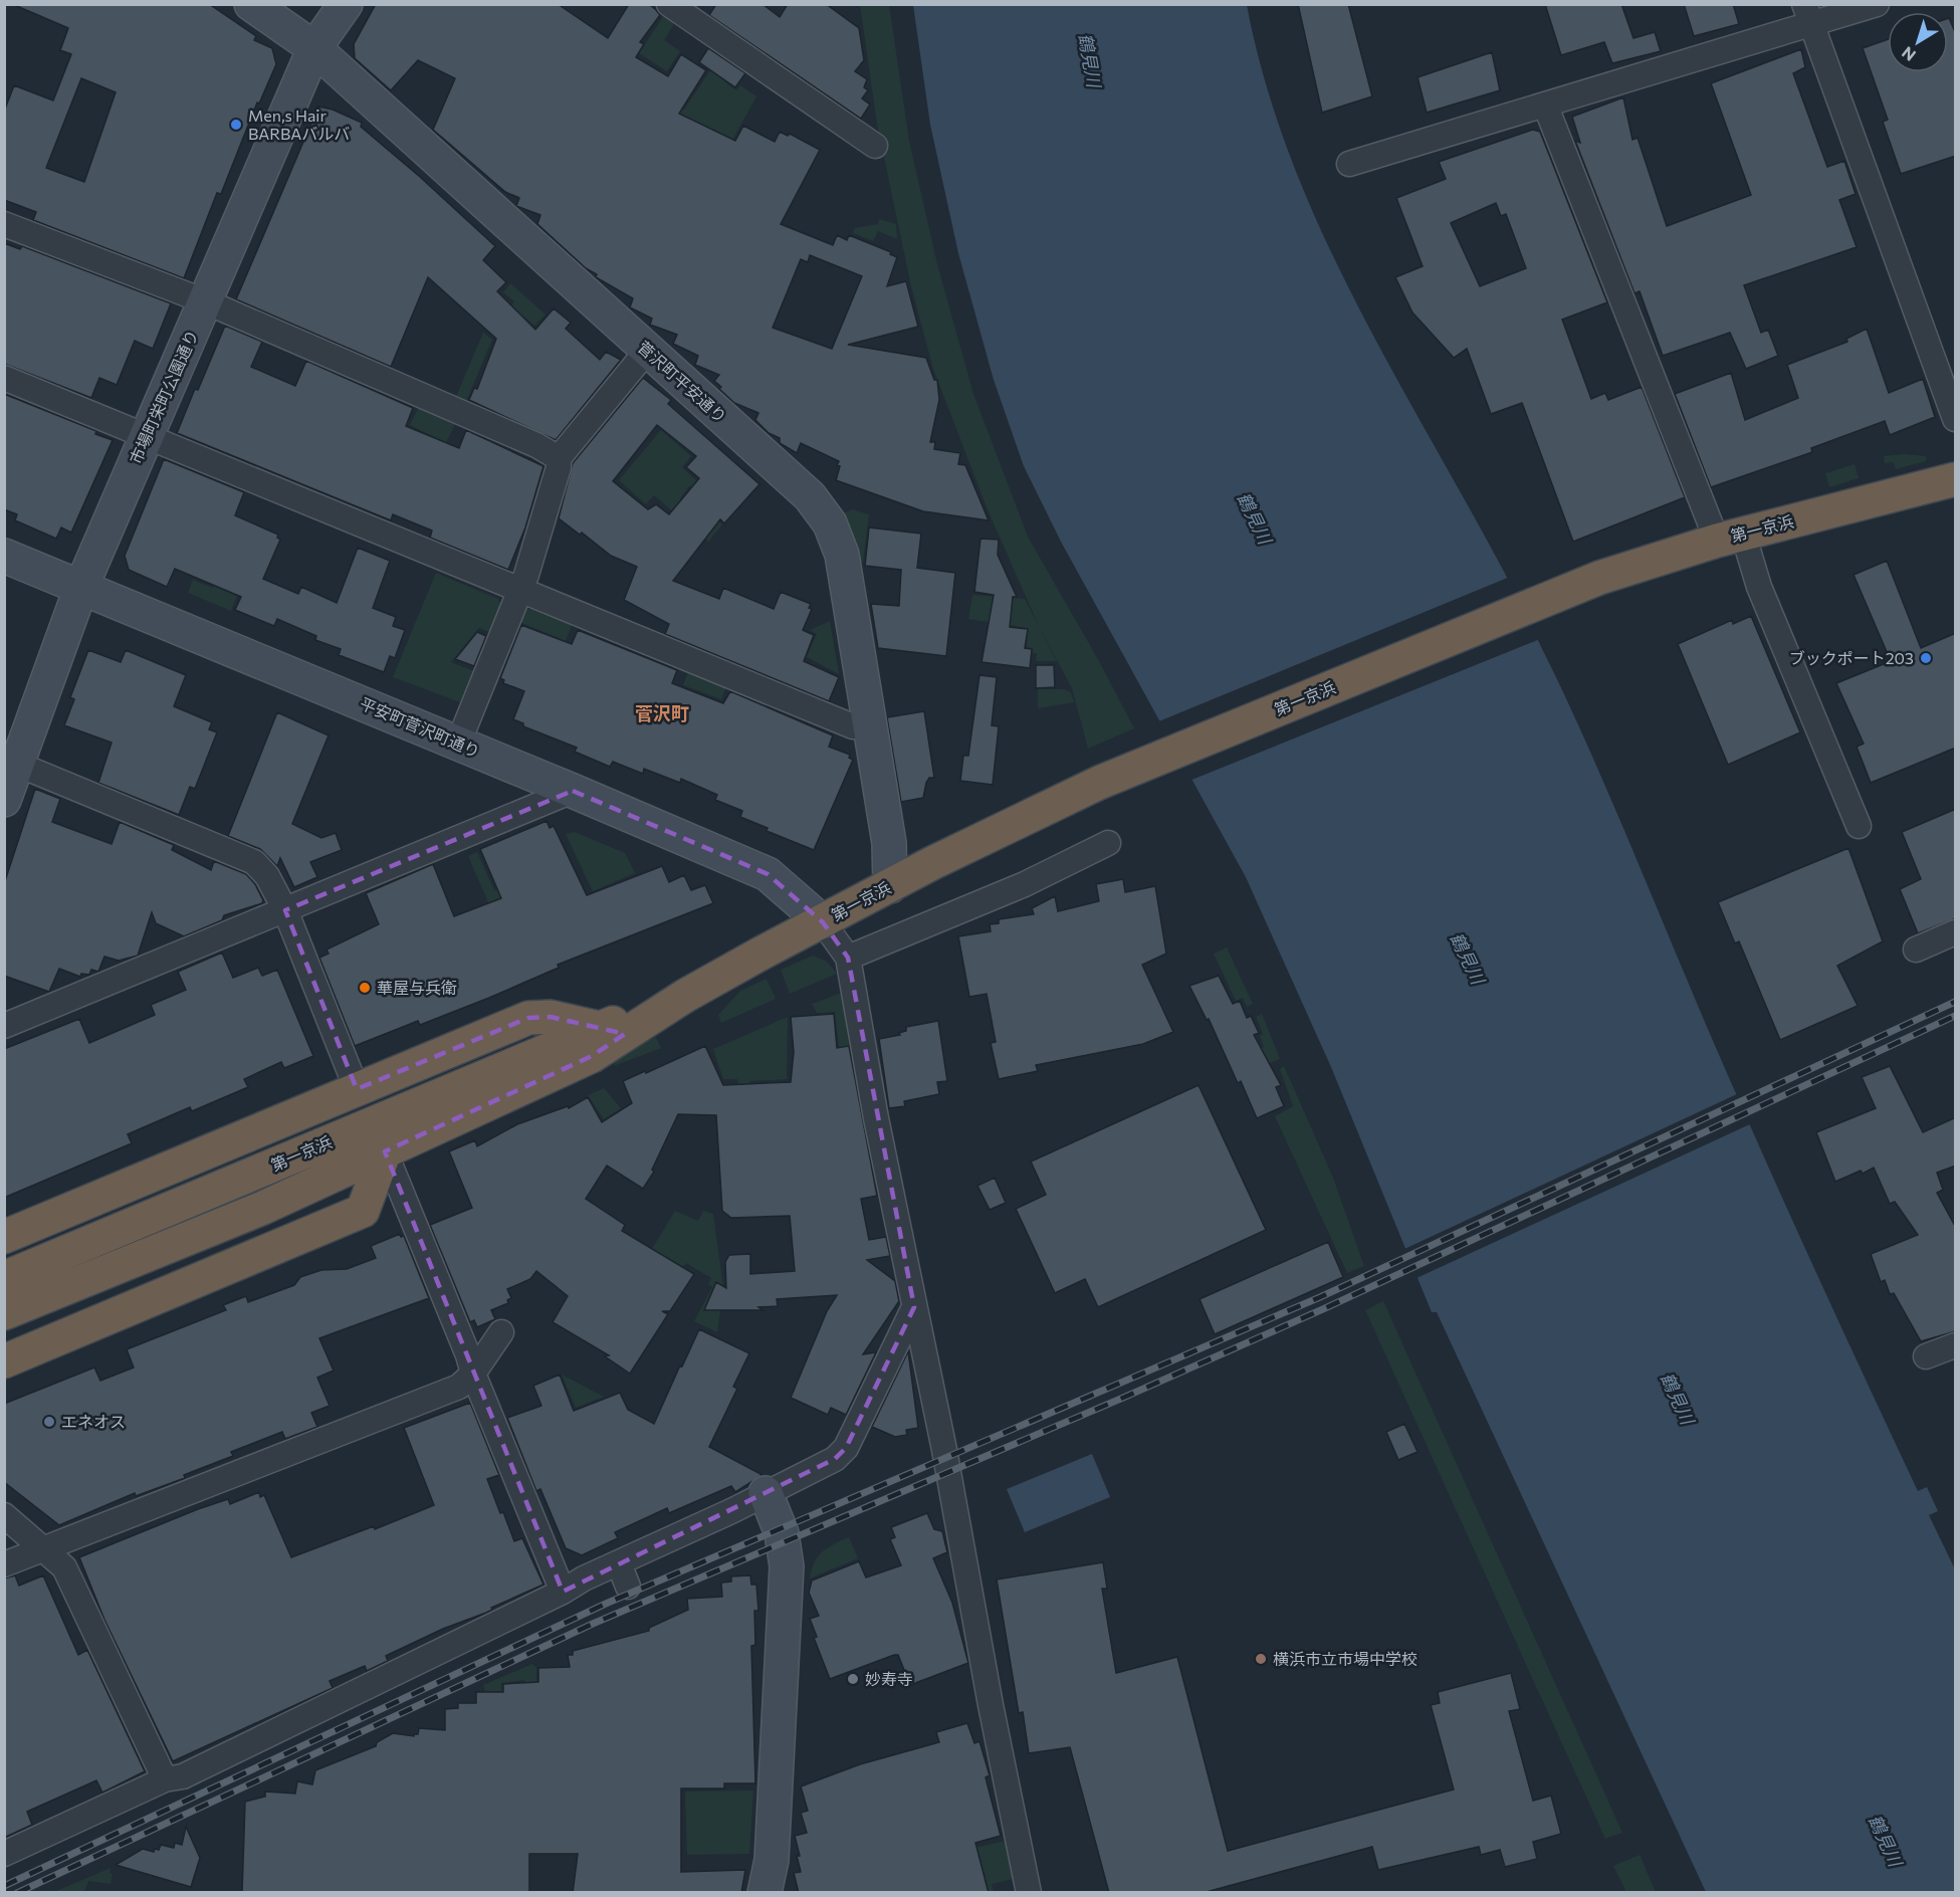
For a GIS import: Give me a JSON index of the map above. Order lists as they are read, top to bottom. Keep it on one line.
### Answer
{"streets":{"highway":["第一京浜"],"street":["菅沢町平安通り","市場町栄町公園通り","平安町菅沢町通り"]},"crossings":[["菅沢町平安通り","市場町栄町公園通り"],["菅沢町平安通り","第一京浜"],["市場町栄町公園通り","平安町菅沢町通り"],["第一京浜","平安町菅沢町通り"]],"districts":["菅沢町"],"water":["鶴見川"],"places":["Men,s Hair BARBAバルバ","ブックポート203","華屋与兵衛","エネオス","横浜市立市場中学校","妙寿寺"],"north":"bottom left"}
